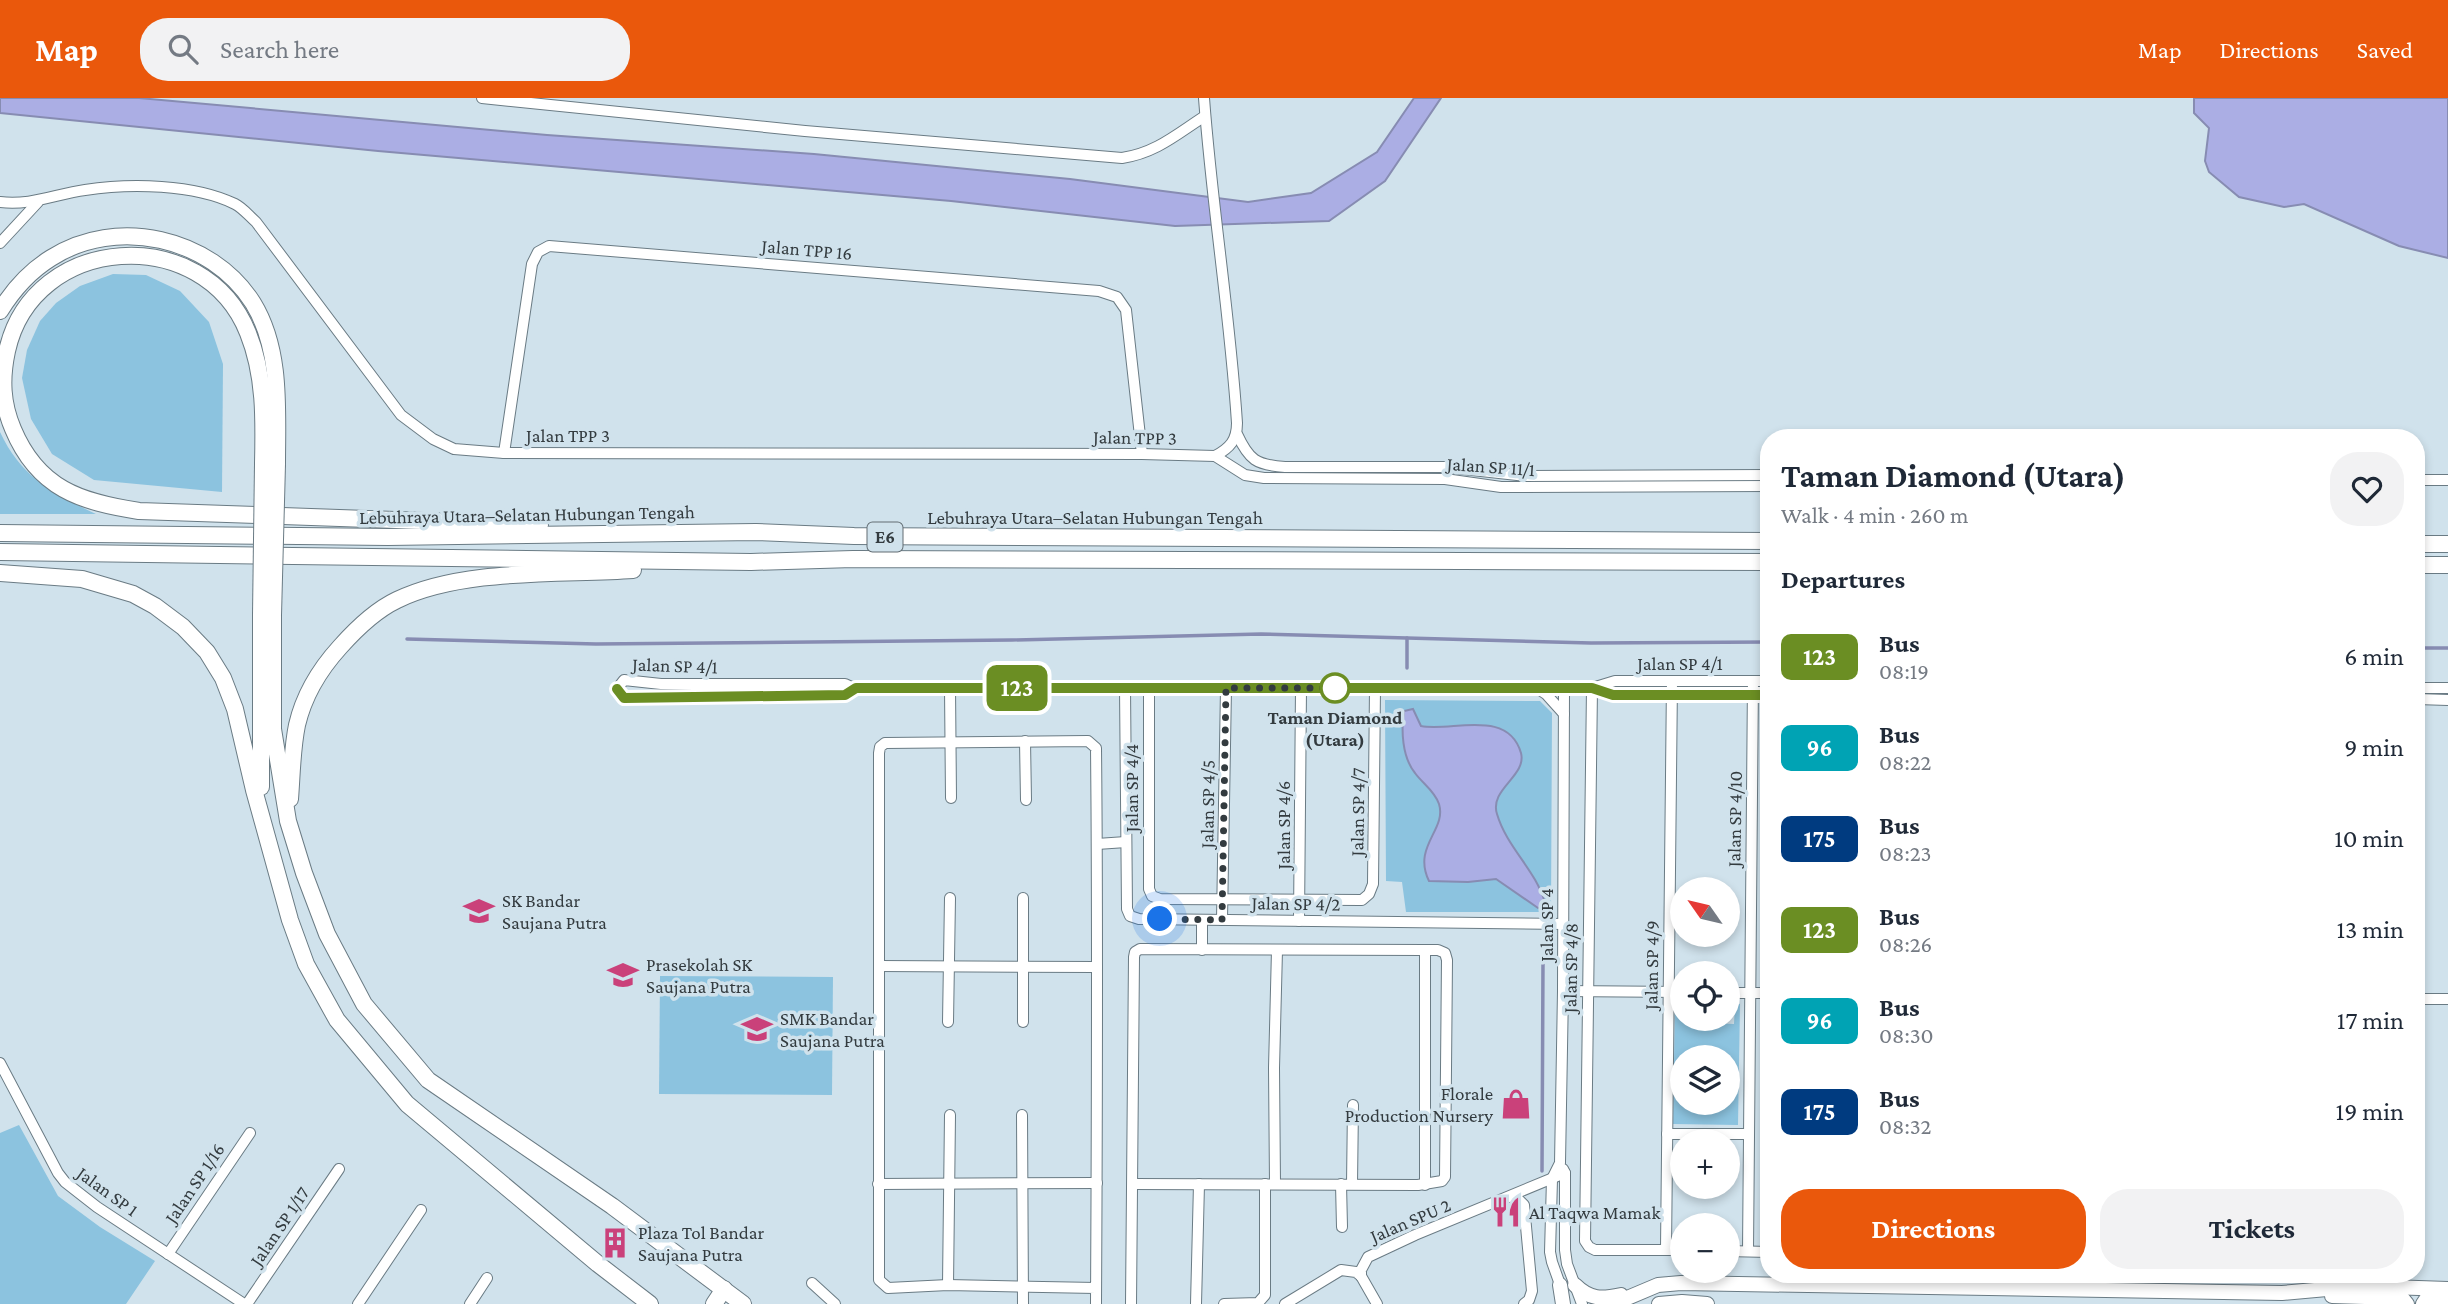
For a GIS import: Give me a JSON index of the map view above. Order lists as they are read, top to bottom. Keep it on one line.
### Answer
{"streets":{"highway":["Lebuhraya Utara–Selatan Hubungan Tengah","E6"],"street":["Jalan TPP 16","Jalan TPP 3","Jalan SP 11/1","Jalan SP 4/1","Jalan SP 4/4","Jalan SP 4/5","Jalan SP 4/7","Jalan SP 4/10","Jalan SP 4/6","Jalan SP 4/2","Jalan SP 4","Jalan SP 4/9","Jalan SP 4/8","Jalan SP 1/16","Jalan SP 1","Jalan SPU 2","Jalan SP 1/17"]},"crossings":[["Jalan TPP 16","Jalan TPP 3"],["Jalan TPP 3","Jalan SP 11/1"],["Jalan SP 4/1","Jalan SP 4/4"],["Jalan SP 4/1","Jalan SP 4/5"],["Jalan SP 4/1","Jalan SP 4/7"],["Jalan SP 4/1","Jalan SP 4/10"],["Jalan SP 4/1","Jalan SP 4/6"],["Jalan SP 4/1","Jalan SP 4/2"],["Jalan SP 4/1","Jalan SP 4"],["Jalan SP 4/1","Jalan SP 4/9"],["Jalan SP 4/1","Jalan SP 4/8"],["Jalan SP 4/4","Jalan SP 4/5"],["Jalan SP 4/5","Jalan SP 4/2"],["Jalan SP 4/7","Jalan SP 4/6"],["Jalan SP 4/6","Jalan SP 4/2"],["Jalan SP 4/2","Jalan SP 4"],["Jalan SP 4","Jalan SPU 2"],["Jalan SP 4/9","Jalan SP 4/8"],["Jalan SP 1/16","Jalan SP 1"],["Jalan SP 1","Jalan SP 1/17"]],"places":{"other":["Taman Diamond (Utara)"],"school or university":["SK Bandar Saujana Putra","Prasekolah SK Saujana Putra","SMK Bandar Saujana Putra"],"shop":["Florale Production Nursery"],"restaurant":["Al Taqwa Mamak"],"building":["Plaza Tol Bandar Saujana Putra"]},"lines":["bus line 123"],"north":"top left","page":{"header":"Map","search":"Search here","nav":["Map","Directions","Saved"],"on_map":"123","heading":[["Taman Diamond (Utara)","Walk · 4 min · 260 m"],"Departures"],"list":[{"mark":"123","name":"Bus","note":"08:19","value":"6 min"},{"mark":"96","name":"Bus","note":"08:22","value":"9 min"},{"mark":"175","name":"Bus","note":"08:23","value":"10 min"},{"mark":"123","name":"Bus","note":"08:26","value":"13 min"},{"mark":"96","name":"Bus","note":"08:30","value":"17 min"},{"mark":"175","name":"Bus","note":"08:32","value":"19 min"}],"map_buttons":["+","−"],"buttons":["Directions","Tickets"]}}
